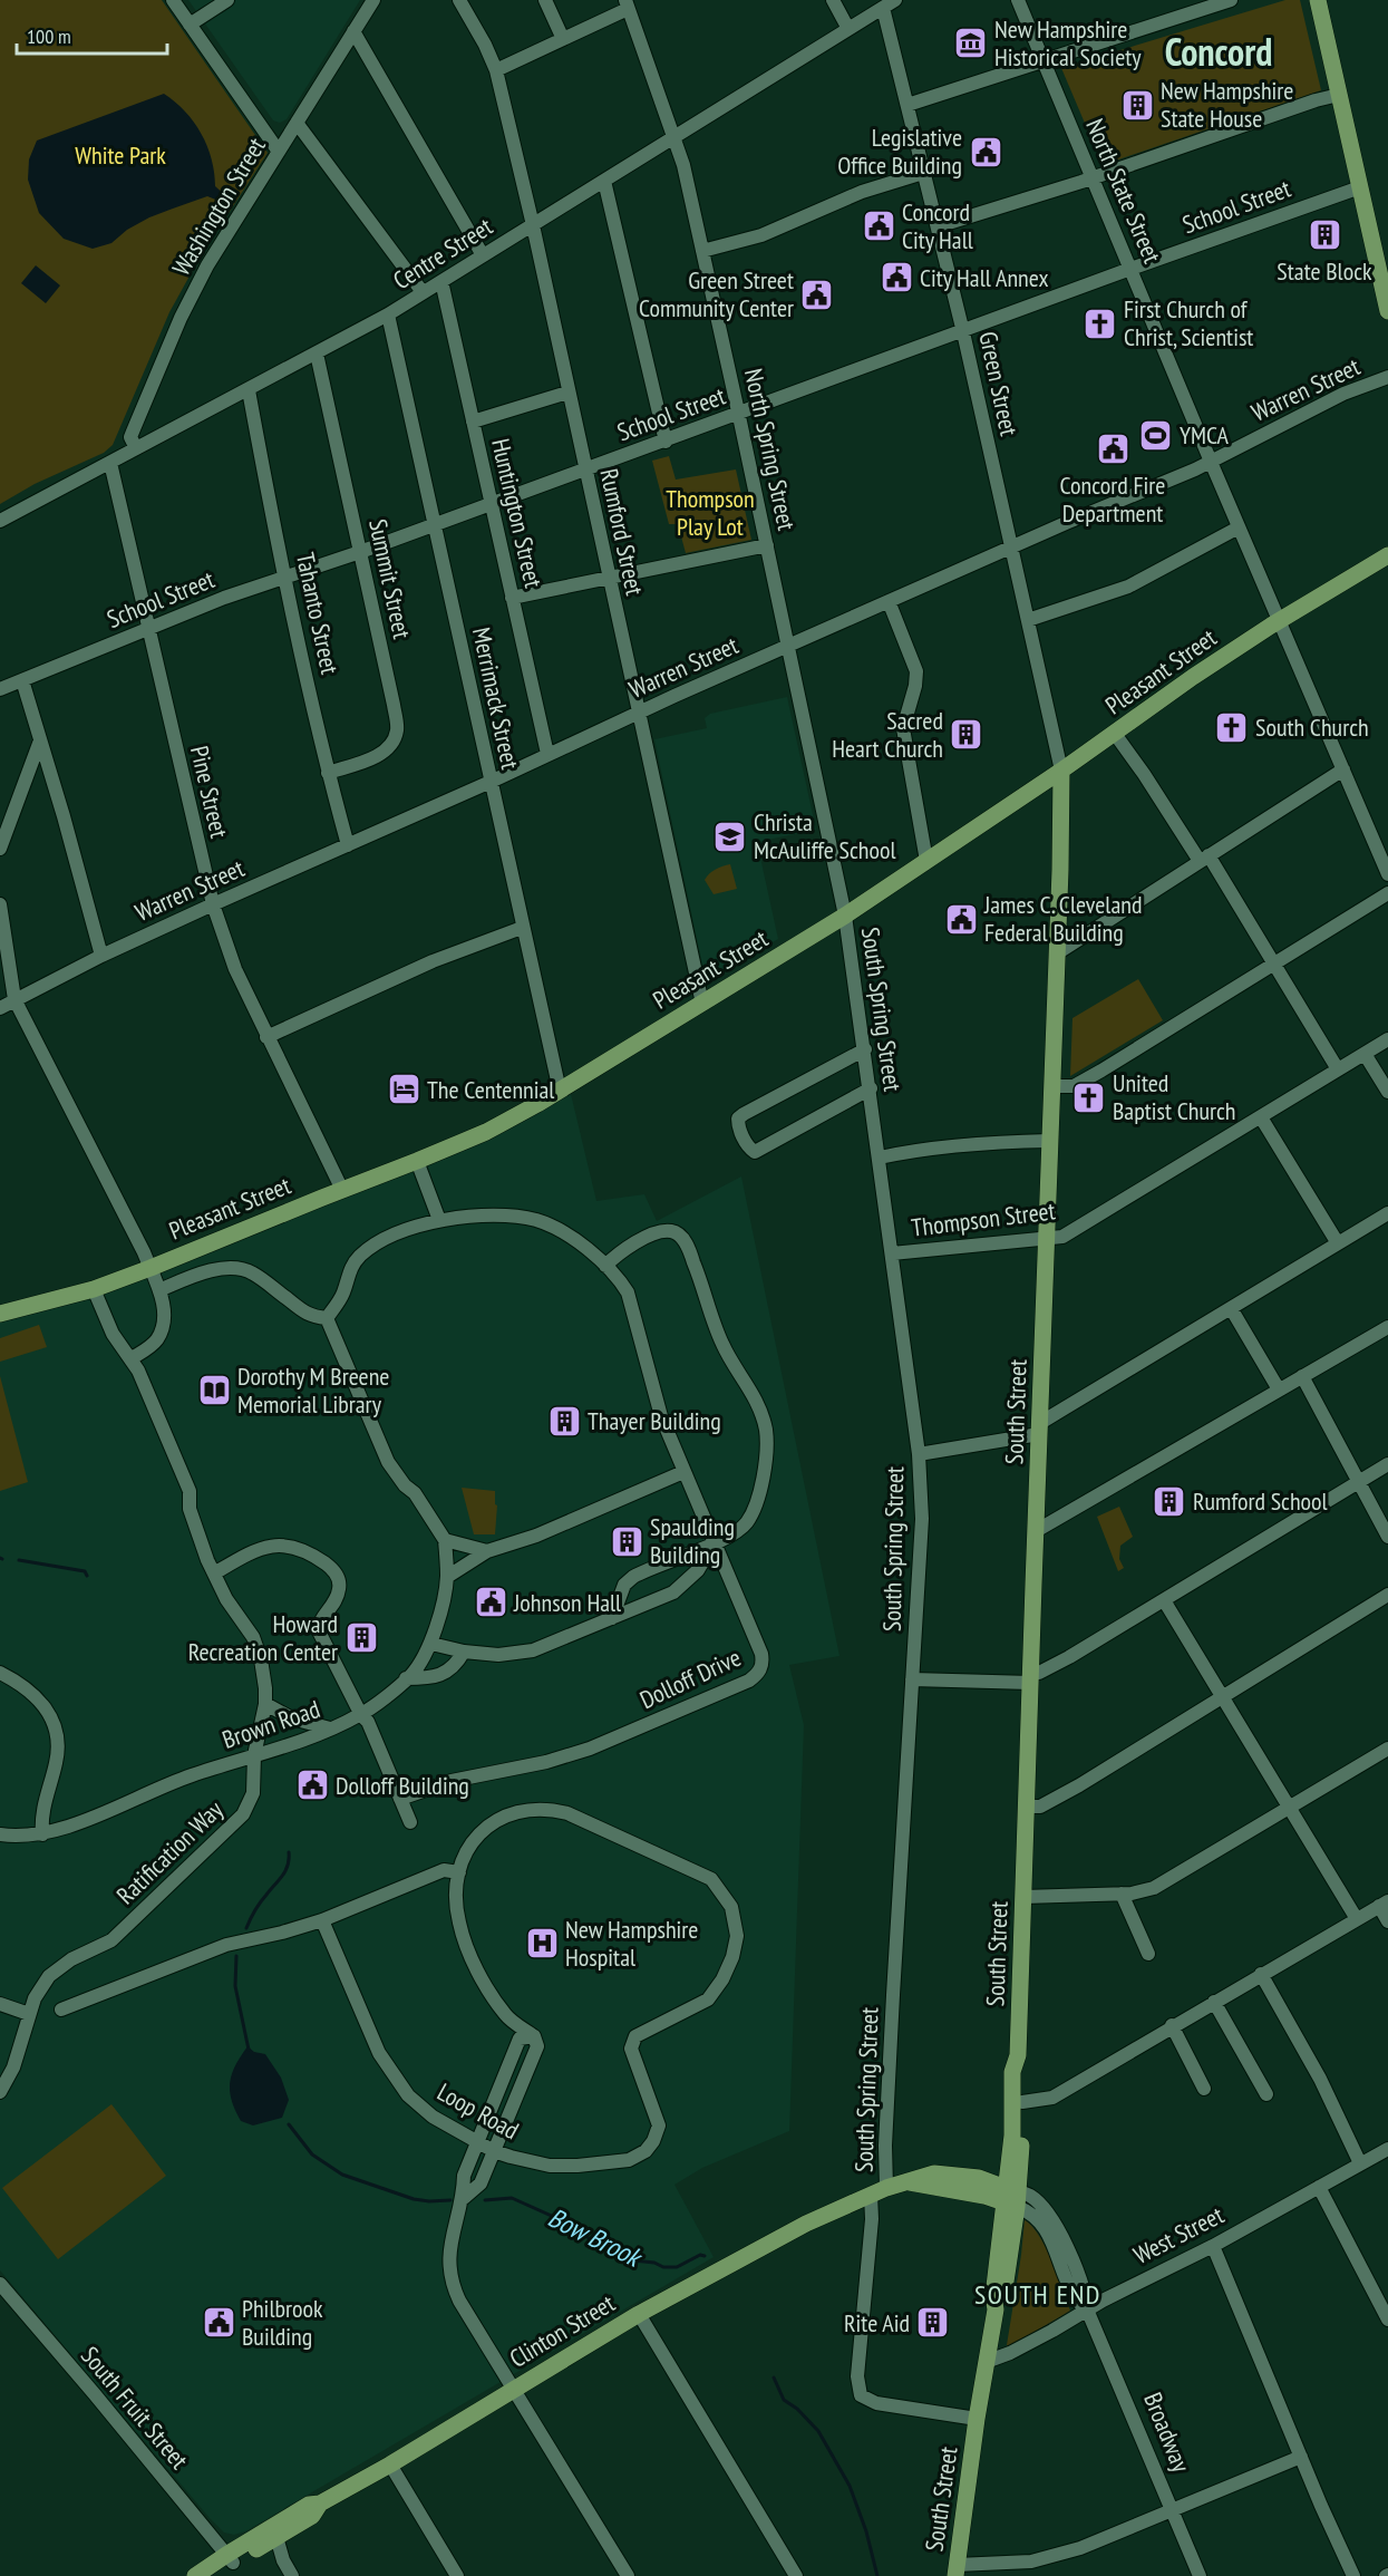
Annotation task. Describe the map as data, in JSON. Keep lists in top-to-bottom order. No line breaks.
{"streets":{"main road":["Pleasant Street","South Street","Clinton Street"],"street":["North State Street","Washington Street","School Street","Centre Street","Green Street","Warren Street","North Spring Street","Huntington Street","Rumford Street","Summit Street","Tahanto Street","Merrimack Street","Pine Street","South Spring Street","Thompson Street","Dolloff Drive","Brown Road","Ratification Way","Loop Road","West Street","South Fruit Street","Broadway"]},"crossings":[["North State Street","School Street"],["North State Street","Warren Street"],["North State Street","Pleasant Street"],["Washington Street","Centre Street"],["School Street","Green Street"],["School Street","North Spring Street"],["School Street","Huntington Street"],["School Street","Rumford Street"],["School Street","Summit Street"],["School Street","Tahanto Street"],["School Street","Merrimack Street"],["School Street","Pine Street"],["Centre Street","Green Street"],["Centre Street","North Spring Street"],["Centre Street","Huntington Street"],["Centre Street","Rumford Street"],["Centre Street","Summit Street"],["Centre Street","Tahanto Street"],["Centre Street","Merrimack Street"],["Centre Street","Pine Street"],["Green Street","Warren Street"],["Green Street","Pleasant Street"],["Green Street","South Street"],["Warren Street","North Spring Street"],["Warren Street","Huntington Street"],["Warren Street","Rumford Street"],["Warren Street","Tahanto Street"],["Warren Street","Merrimack Street"],["Warren Street","Pine Street"],["North Spring Street","Pleasant Street"],["North Spring Street","South Spring Street"],["Rumford Street","Pleasant Street"],["Summit Street","Tahanto Street"],["Pleasant Street","Merrimack Street"],["Pleasant Street","Pine Street"],["Pleasant Street","South Spring Street"],["Pleasant Street","South Street"],["Pleasant Street","Ratification Way"],["South Spring Street","Thompson Street"],["South Spring Street","South Street"],["South Spring Street","Clinton Street"],["Thompson Street","South Street"],["South Street","West Street"],["South Street","Clinton Street"],["South Street","Broadway"],["Brown Road","Ratification Way"],["West Street","Broadway"],["Clinton Street","South Fruit Street"],["Clinton Street","Broadway"]],"districts":["Concord","SOUTH END"],"water":["Bow Brook"],"parks":["White Park","Thompson Play Lot"],"places":{"museum":["New Hampshire Historical Society"],"building":["New Hampshire State House","State Block","Sacred Heart Church","Thayer Building","Rumford School","Spaulding Building","Howard Recreation Center","Rite Aid"],"public building":["Legislative Office Building","Concord City Hall","City Hall Annex","Green Street Community Center","Concord Fire Department","James C. Cleveland Federal Building","Johnson Hall","Dolloff Building","Philbrook Building"],"church":["First Church of Christ, Scientist","South Church","United Baptist Church"],"sports":["YMCA"],"school or university":["Christa McAuliffe School"],"hotel":["The Centennial"],"library":["Dorothy M Breene Memorial Library"],"hospital":["New Hampshire Hospital"]},"scale_bar":"100 m"}
